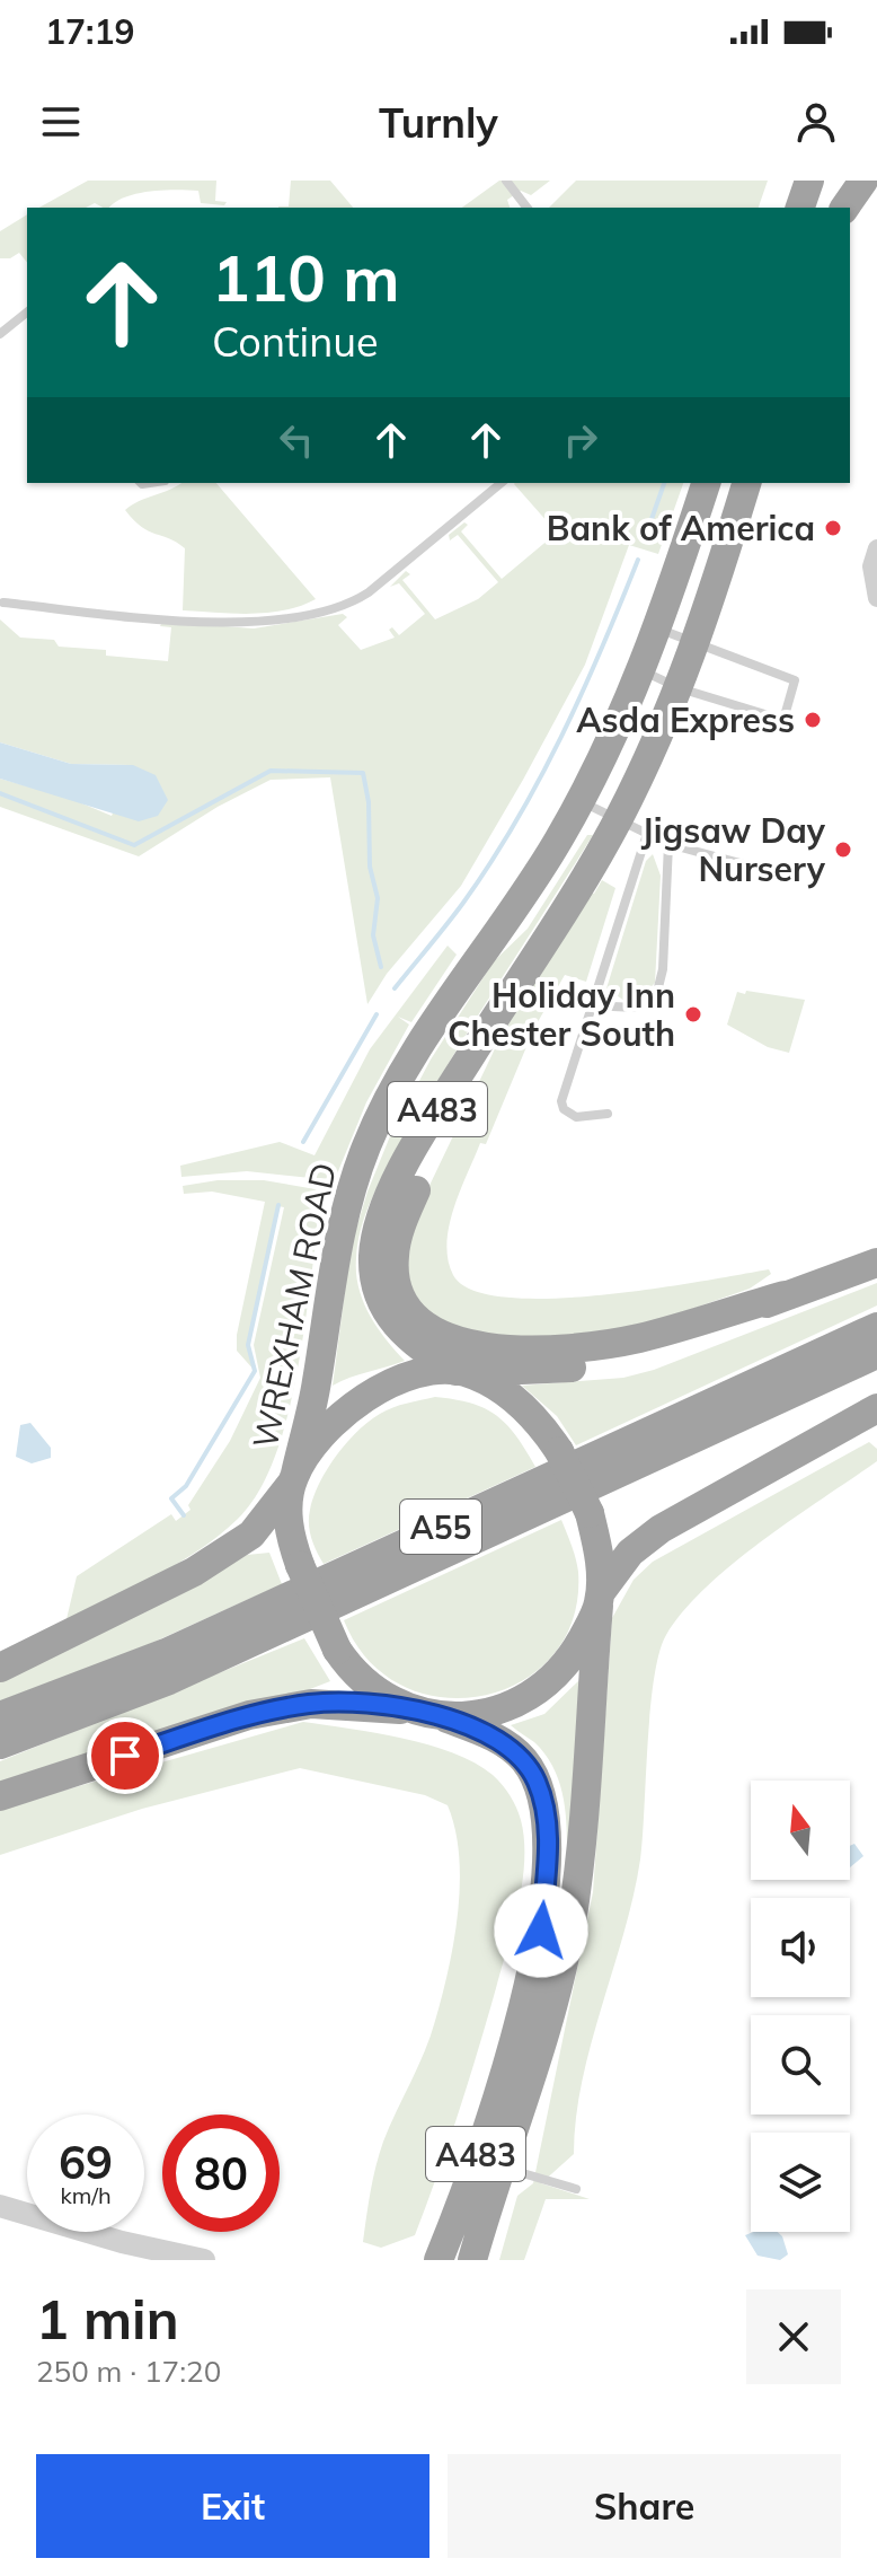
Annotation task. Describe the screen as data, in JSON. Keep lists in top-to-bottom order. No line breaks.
{"streets":{"highway":["A483","WREXHAM ROAD","A55"]},"crossings":[["A483","WREXHAM ROAD"]],"places":["Bank of America","Asda Express","Jigsaw Day Nursery","Holiday Inn Chester South"],"north":"top","page":{"status":"17:19","header":"Turnly","turn":["110 m","Continue"],"speed":"69 km/h","limit":"80","heading":["1 min","250 m · 17:20"],"buttons":["Exit","Share"]}}
